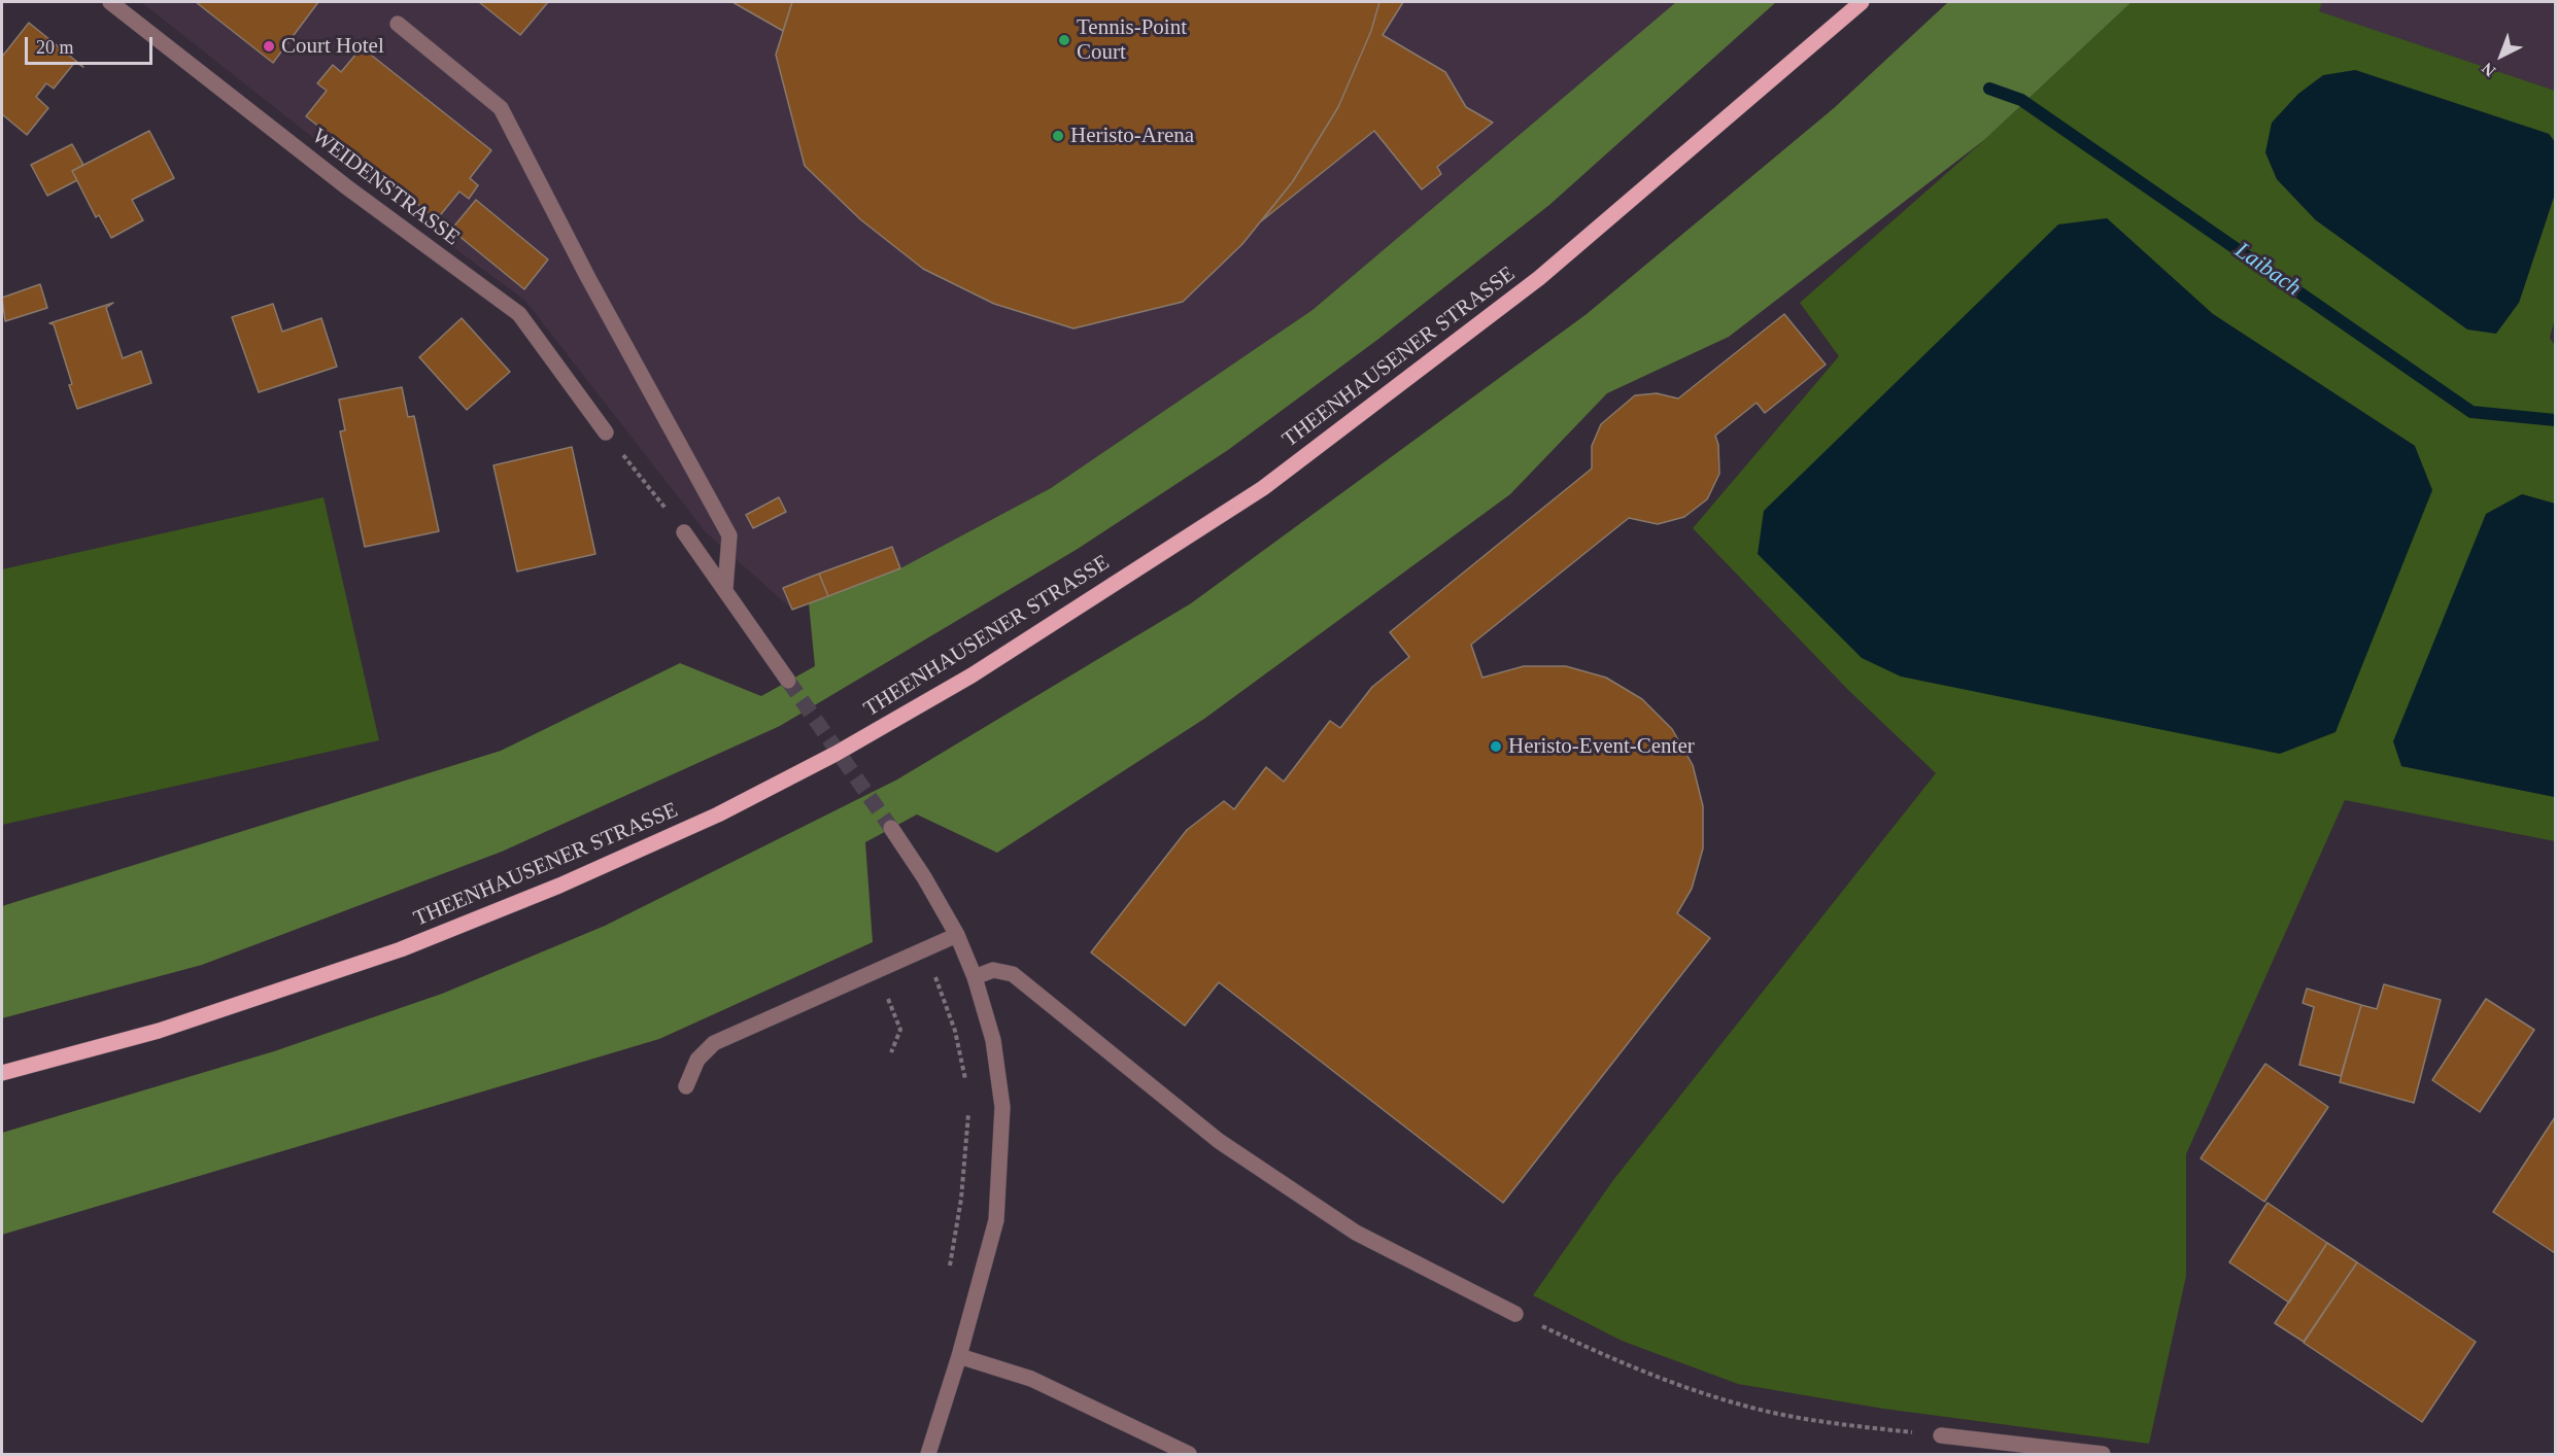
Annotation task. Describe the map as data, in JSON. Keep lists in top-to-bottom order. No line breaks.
{"streets":{"main road":["THEENHAUSENER STRASSE"],"street":["WEIDENSTRASSE"]},"water":["Laibach"],"places":["Tennis-Point Court","Court Hotel","Heristo-Arena","Heristo-Event-Center"],"scale_bar":"20 m","north":"bottom left"}
